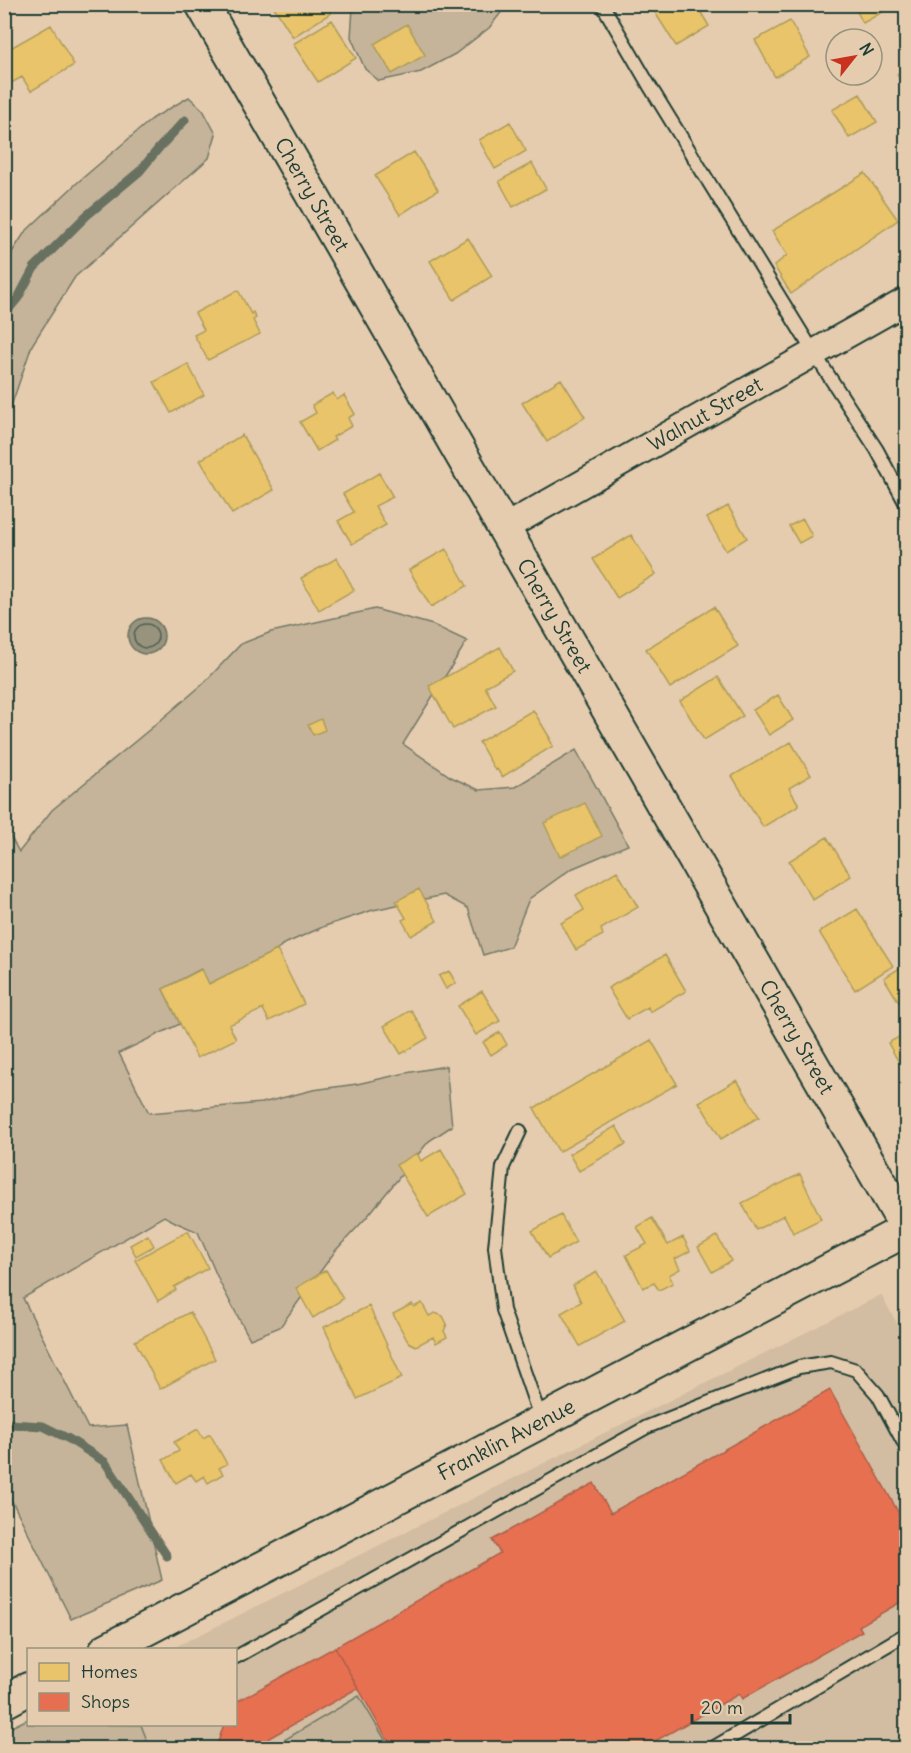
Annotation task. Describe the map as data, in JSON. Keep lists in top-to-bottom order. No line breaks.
{"streets":{"street":["Cherry Street","Walnut Street","Franklin Avenue"]},"crossings":[["Cherry Street","Walnut Street"],["Cherry Street","Franklin Avenue"]],"legend":["Homes","Shops"],"scale_bar":"20 m","north":"top right"}
